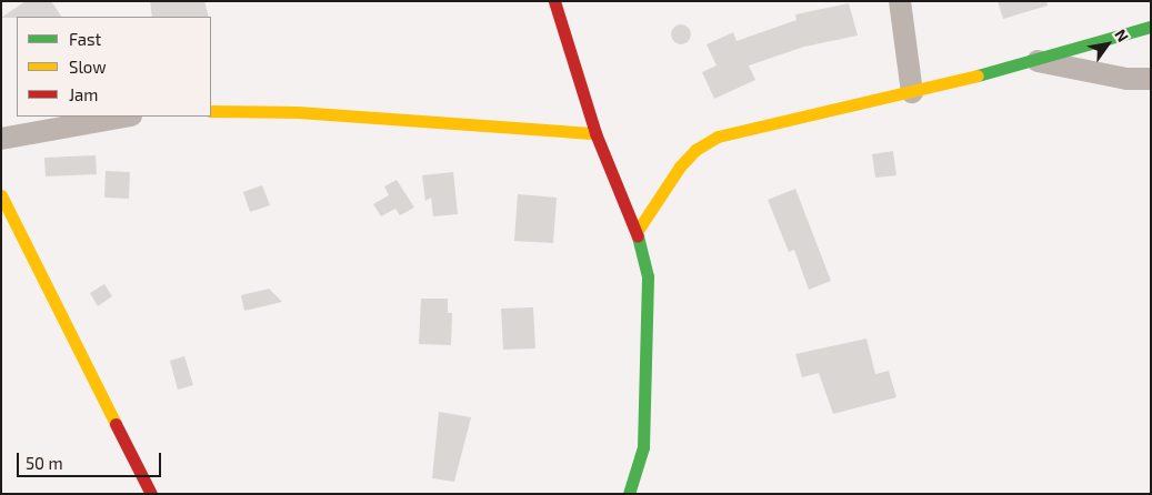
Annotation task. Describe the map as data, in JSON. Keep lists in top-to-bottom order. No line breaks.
{"legend":["Fast","Slow","Jam"],"scale_bar":"50 m","north":"top right"}
